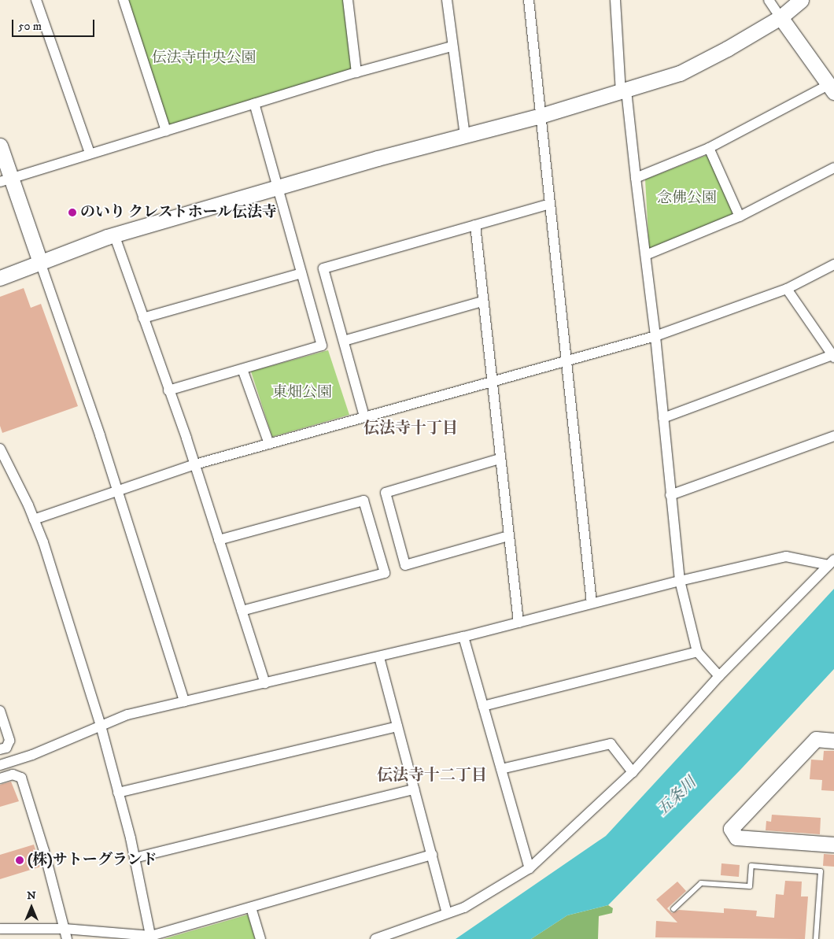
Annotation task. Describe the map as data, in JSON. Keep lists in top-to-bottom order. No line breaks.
{"districts":["伝法寺十丁目","伝法寺十二丁目"],"water":["五条川"],"parks":["伝法寺中央公園","念佛公園","東畑公園"],"places":["のいり クレストホール伝法寺","(株)サトーグランド"],"scale_bar":"50 m","north":"top"}
